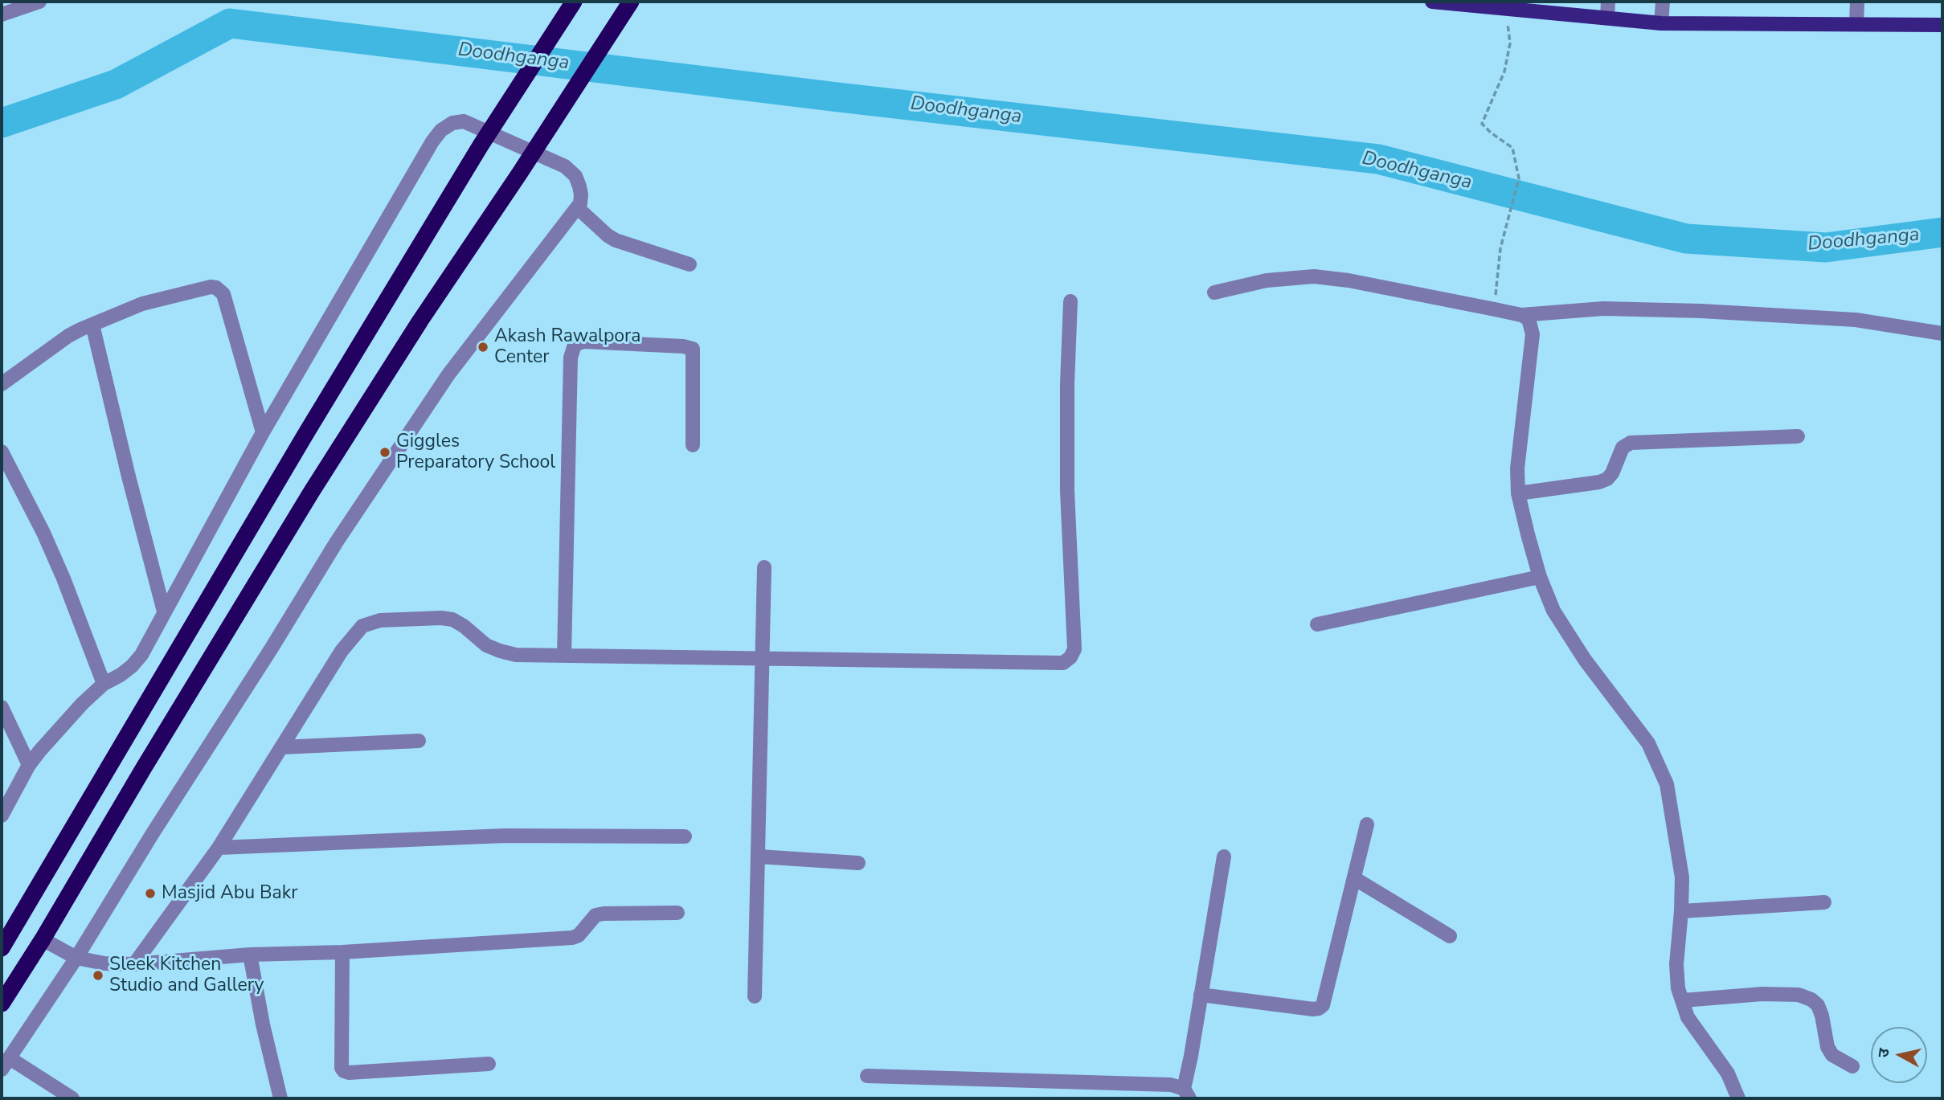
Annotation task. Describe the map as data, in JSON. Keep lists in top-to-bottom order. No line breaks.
{"water":["Doodhganga"],"places":["Akash Rawalpora Center","Giggles Preparatory School","Masjid Abu Bakr","Sleek Kitchen Studio and Gallery"],"north":"left"}
